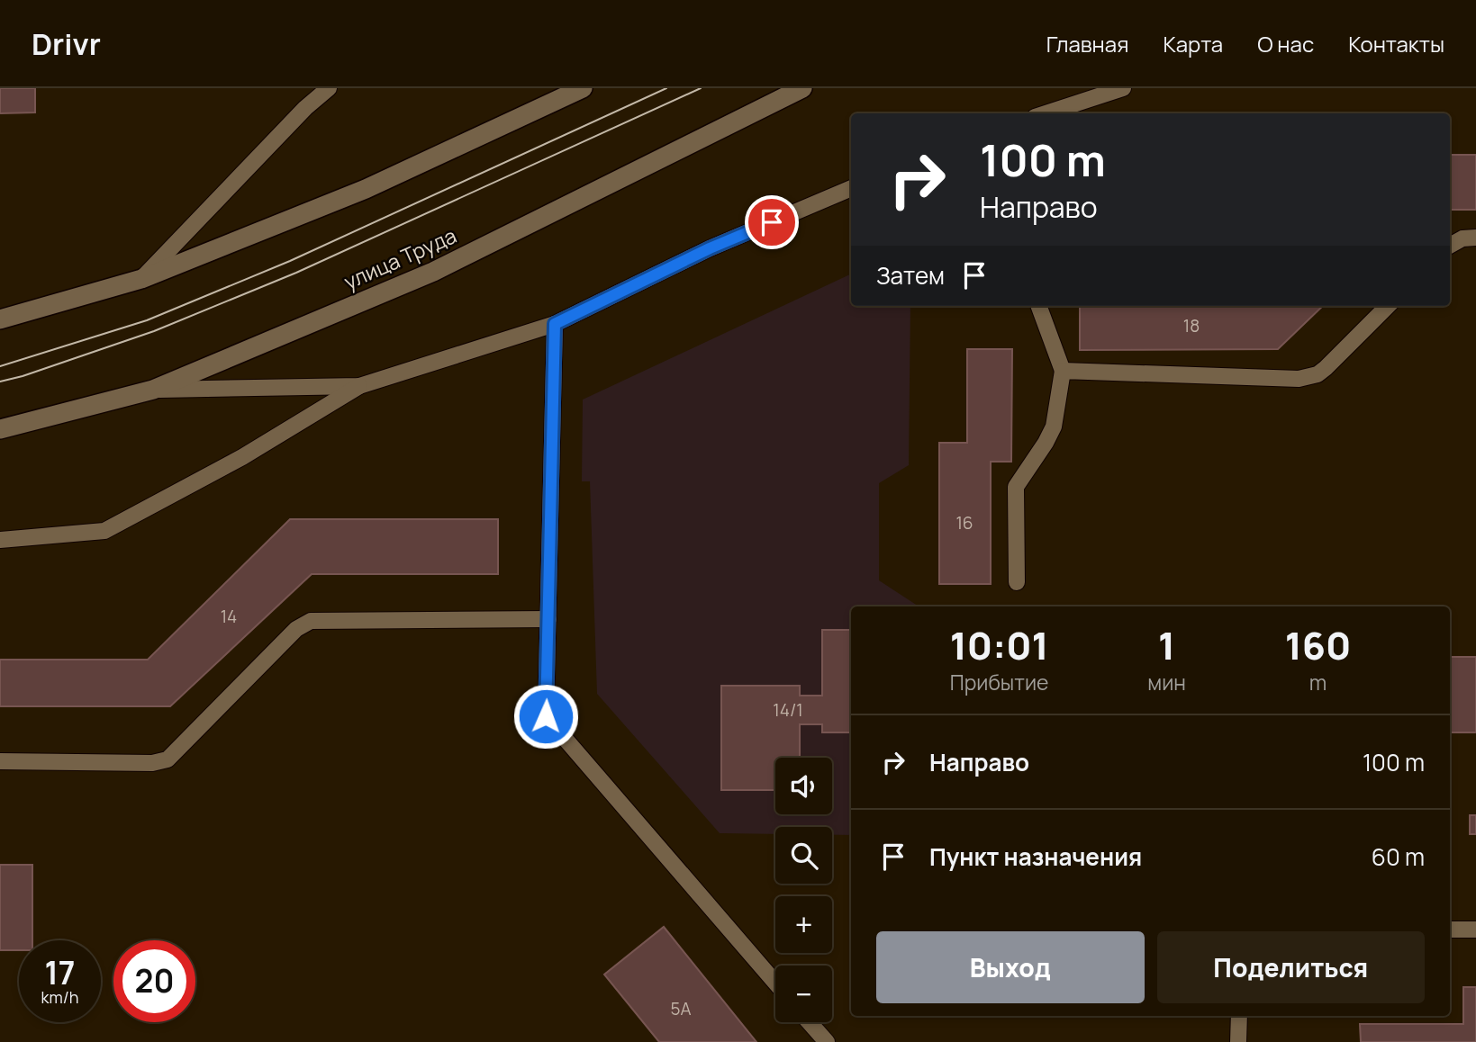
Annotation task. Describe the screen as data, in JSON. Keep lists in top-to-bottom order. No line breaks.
{"streets":{"main road":["улица Труда"]},"house_numbers":["18","16","14","14/1","5А"],"page":{"header":"Drivr","nav":["Главная","Карта","О нас","Контакты"],"turn":["100 m","Направо"],"then":"Затем","eta":["10:01","Прибытие","1","мин","160","m"],"list":[{"name":"Направо","value":"100 m"},{"name":"Пункт назначения","value":"60 m"}],"map_buttons":["+","−"],"buttons":["Выход","Поделиться"],"speed":"17 km/h","limit":"20"}}
